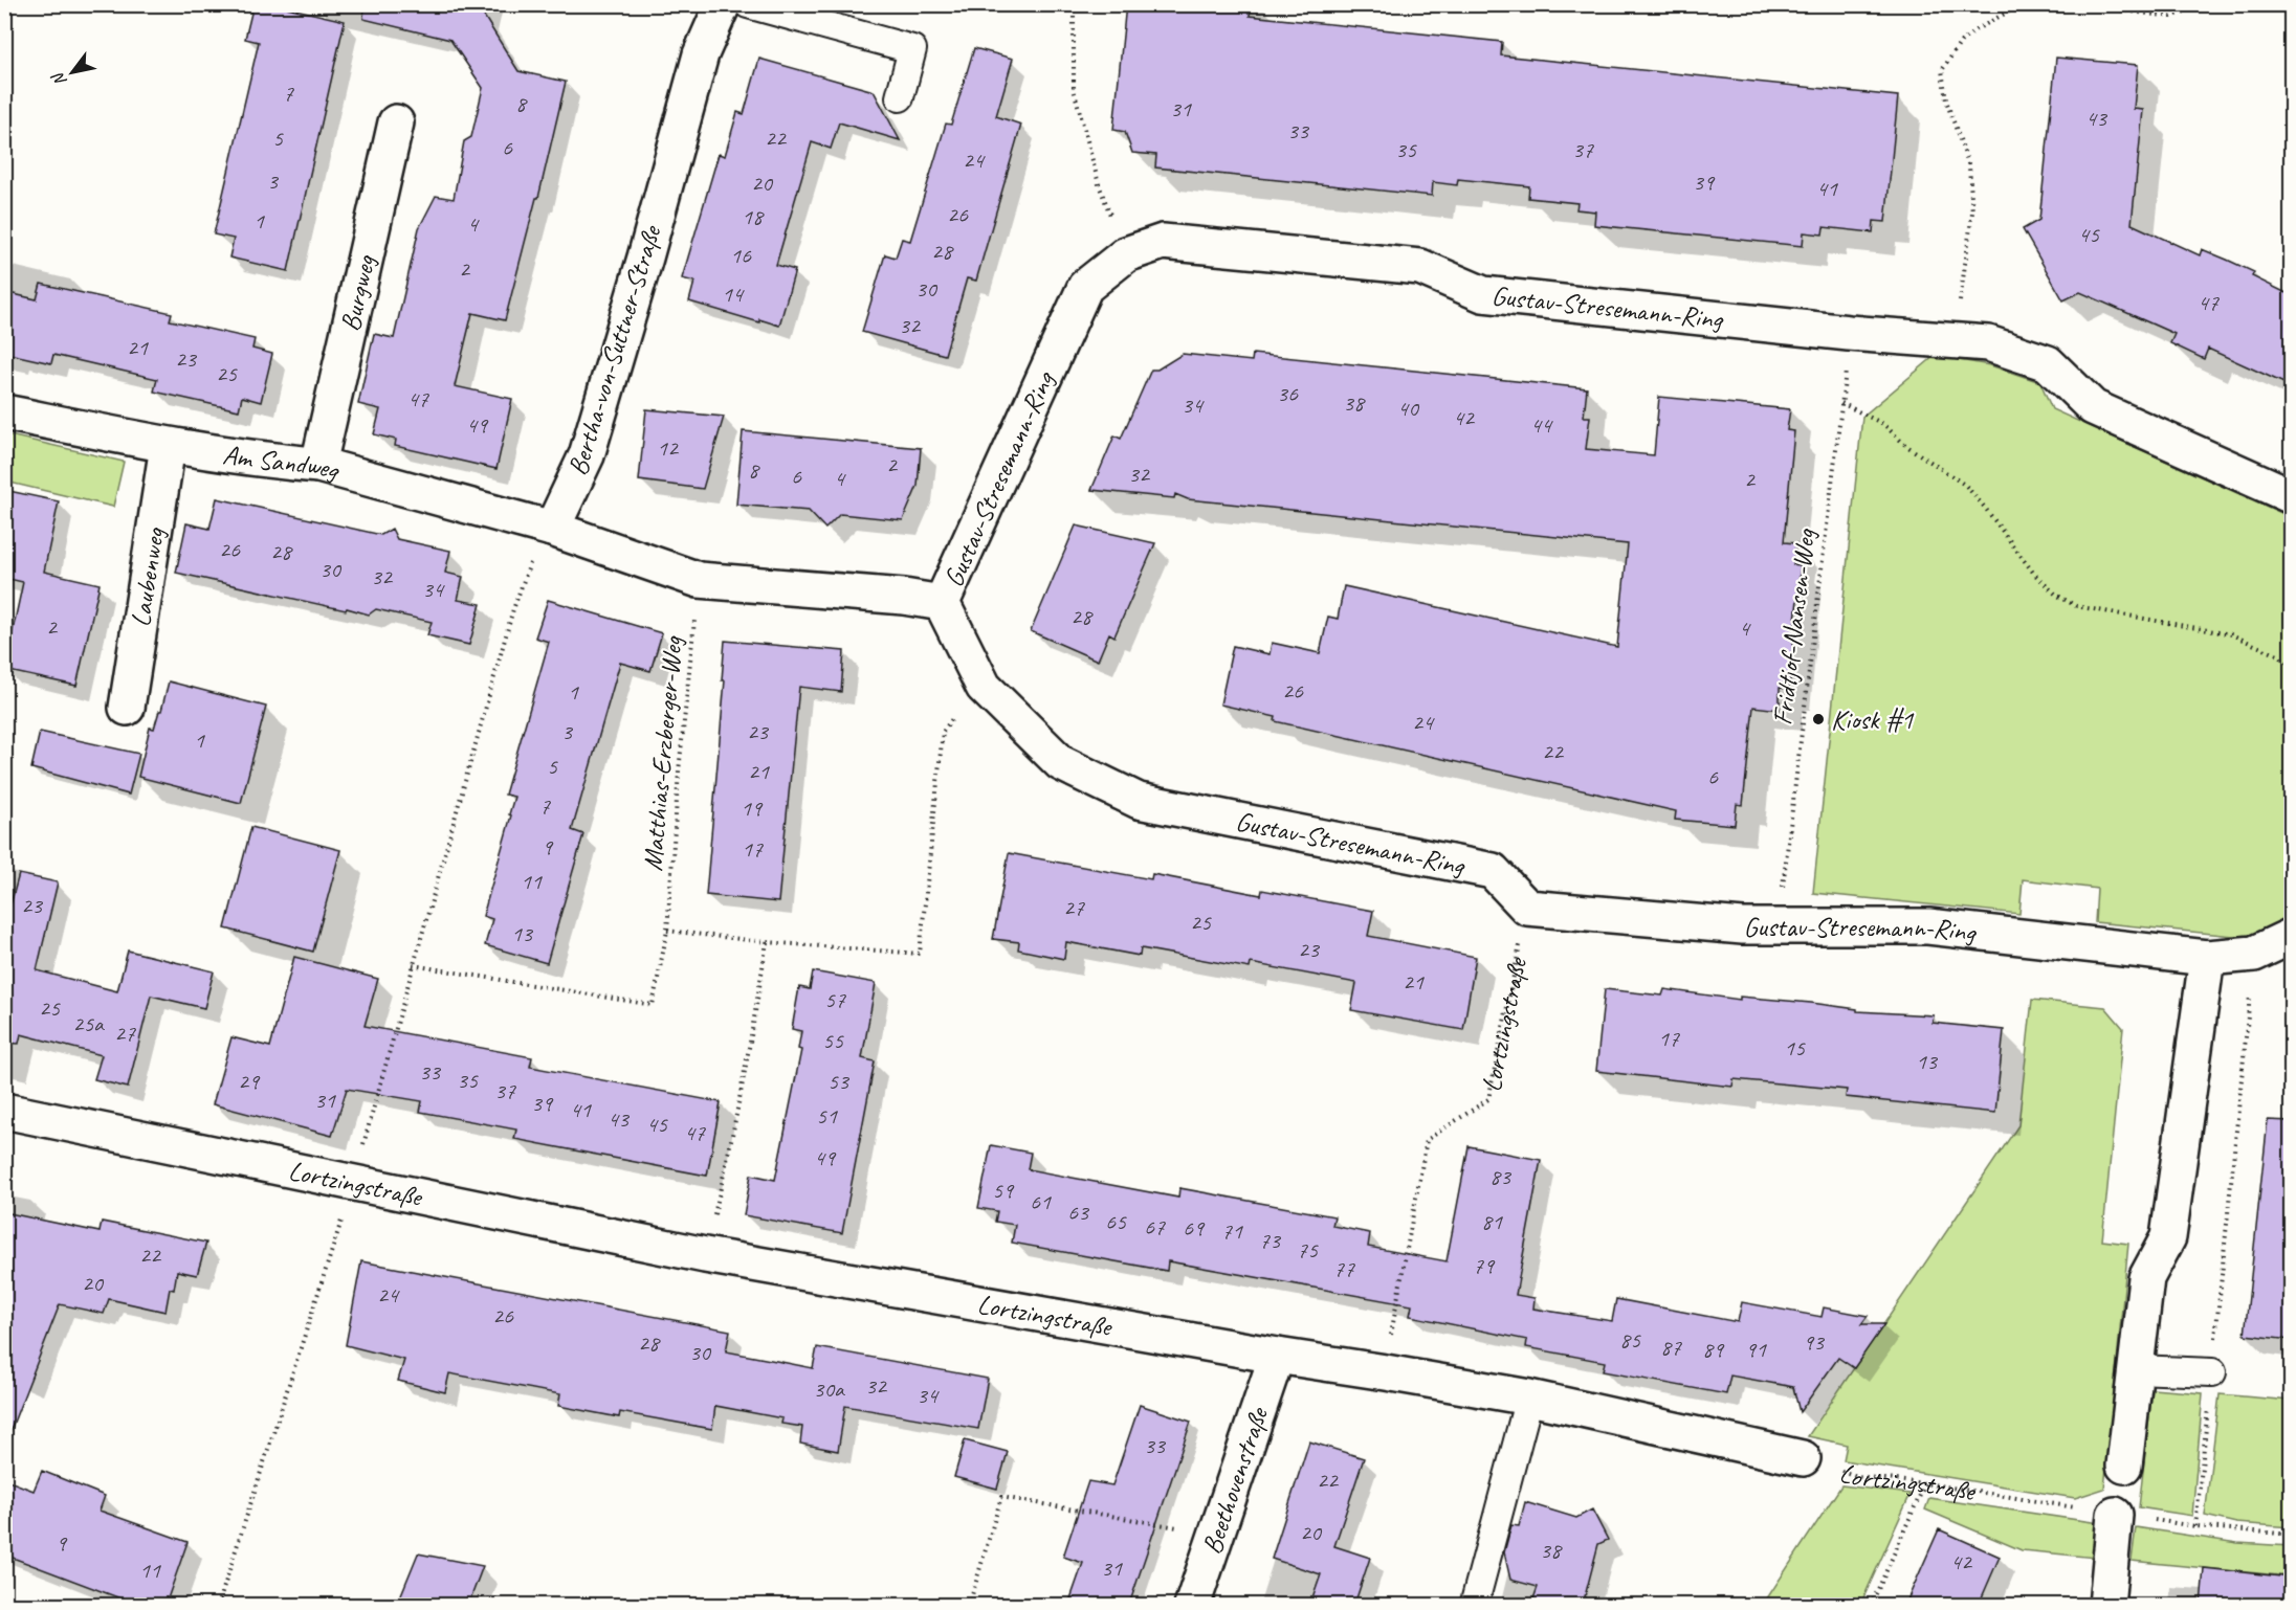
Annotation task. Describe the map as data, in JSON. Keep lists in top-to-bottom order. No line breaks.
{"streets":{"street":["Burgweg","Gustav-Stresemann-Ring","Bertha-von-Suttner-Straße","Am Sandweg","Laubenweg","Lortzingstraße","Beethovenstraße"],"path":["Fridtjof-Nansen-Weg","Matthias-Erzberger-Weg"]},"crossings":[["Burgweg","Am Sandweg"],["Gustav-Stresemann-Ring","Fridtjof-Nansen-Weg"],["Gustav-Stresemann-Ring","Lortzingstraße"],["Bertha-von-Suttner-Straße","Am Sandweg"],["Am Sandweg","Laubenweg"],["Lortzingstraße","Beethovenstraße"]],"places":["Kiosk #1"],"house_numbers":["7","8","31","43","33","5","22","6","35","37","24","3","39","20","41","26","18","1","4","45","28","16","2","30","14","47","32","21","23","25","36","47","38","34","40","42","49","44","12","2","8","32","6","4","2","26","28","30","32","34","28","2","4","26","1","24","3","23","1","22","5","21","6","7","19","9","17","11","23","27","25","13","23","21","57","25","25a","27","17","55","15","13","33","35","29","53","37","31","39","41","51","43","45","47","49","83","59","61","63","65","81","67","69","71","73","75","22","79","77","20","24","26","85","93","28","87","89","91","30","32","30a","34","33","22","20","9","38","42","31","11"],"north":"bottom left"}
